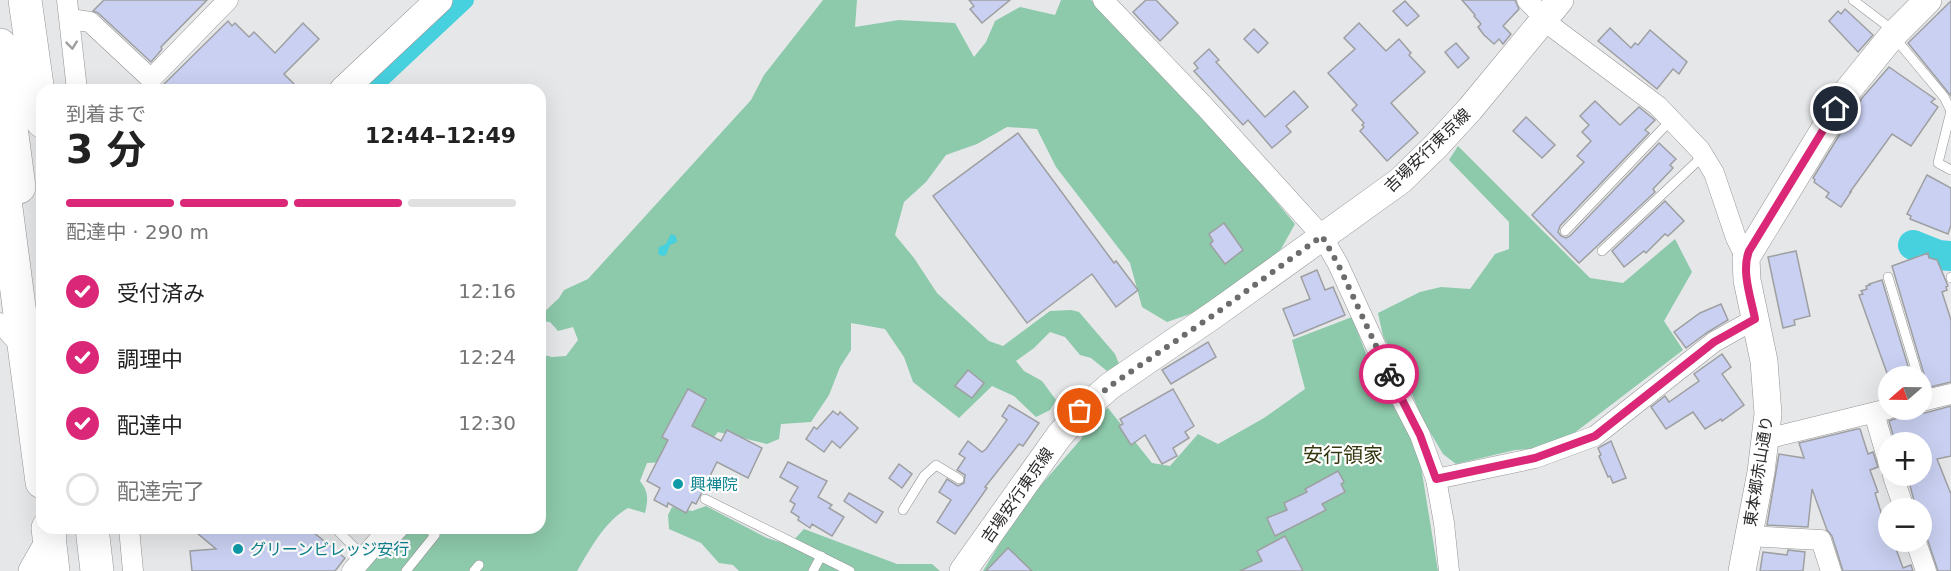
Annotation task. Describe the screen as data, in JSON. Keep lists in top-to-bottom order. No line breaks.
{"streets":{"street":["吉場安行東京線","東本郷赤山通り"]},"districts":["安行領家"],"places":["興禅院","グリーンビレッジ安行"],"north":"left","page":{"heading":["3 分","到着まで","12:44–12:49"],"bar":"配達中 · 290 m","list":[["受付済み","12:16"],["調理中","12:24"],["配達中","12:30"],"配達完了"],"map_buttons":["+","−"]}}
